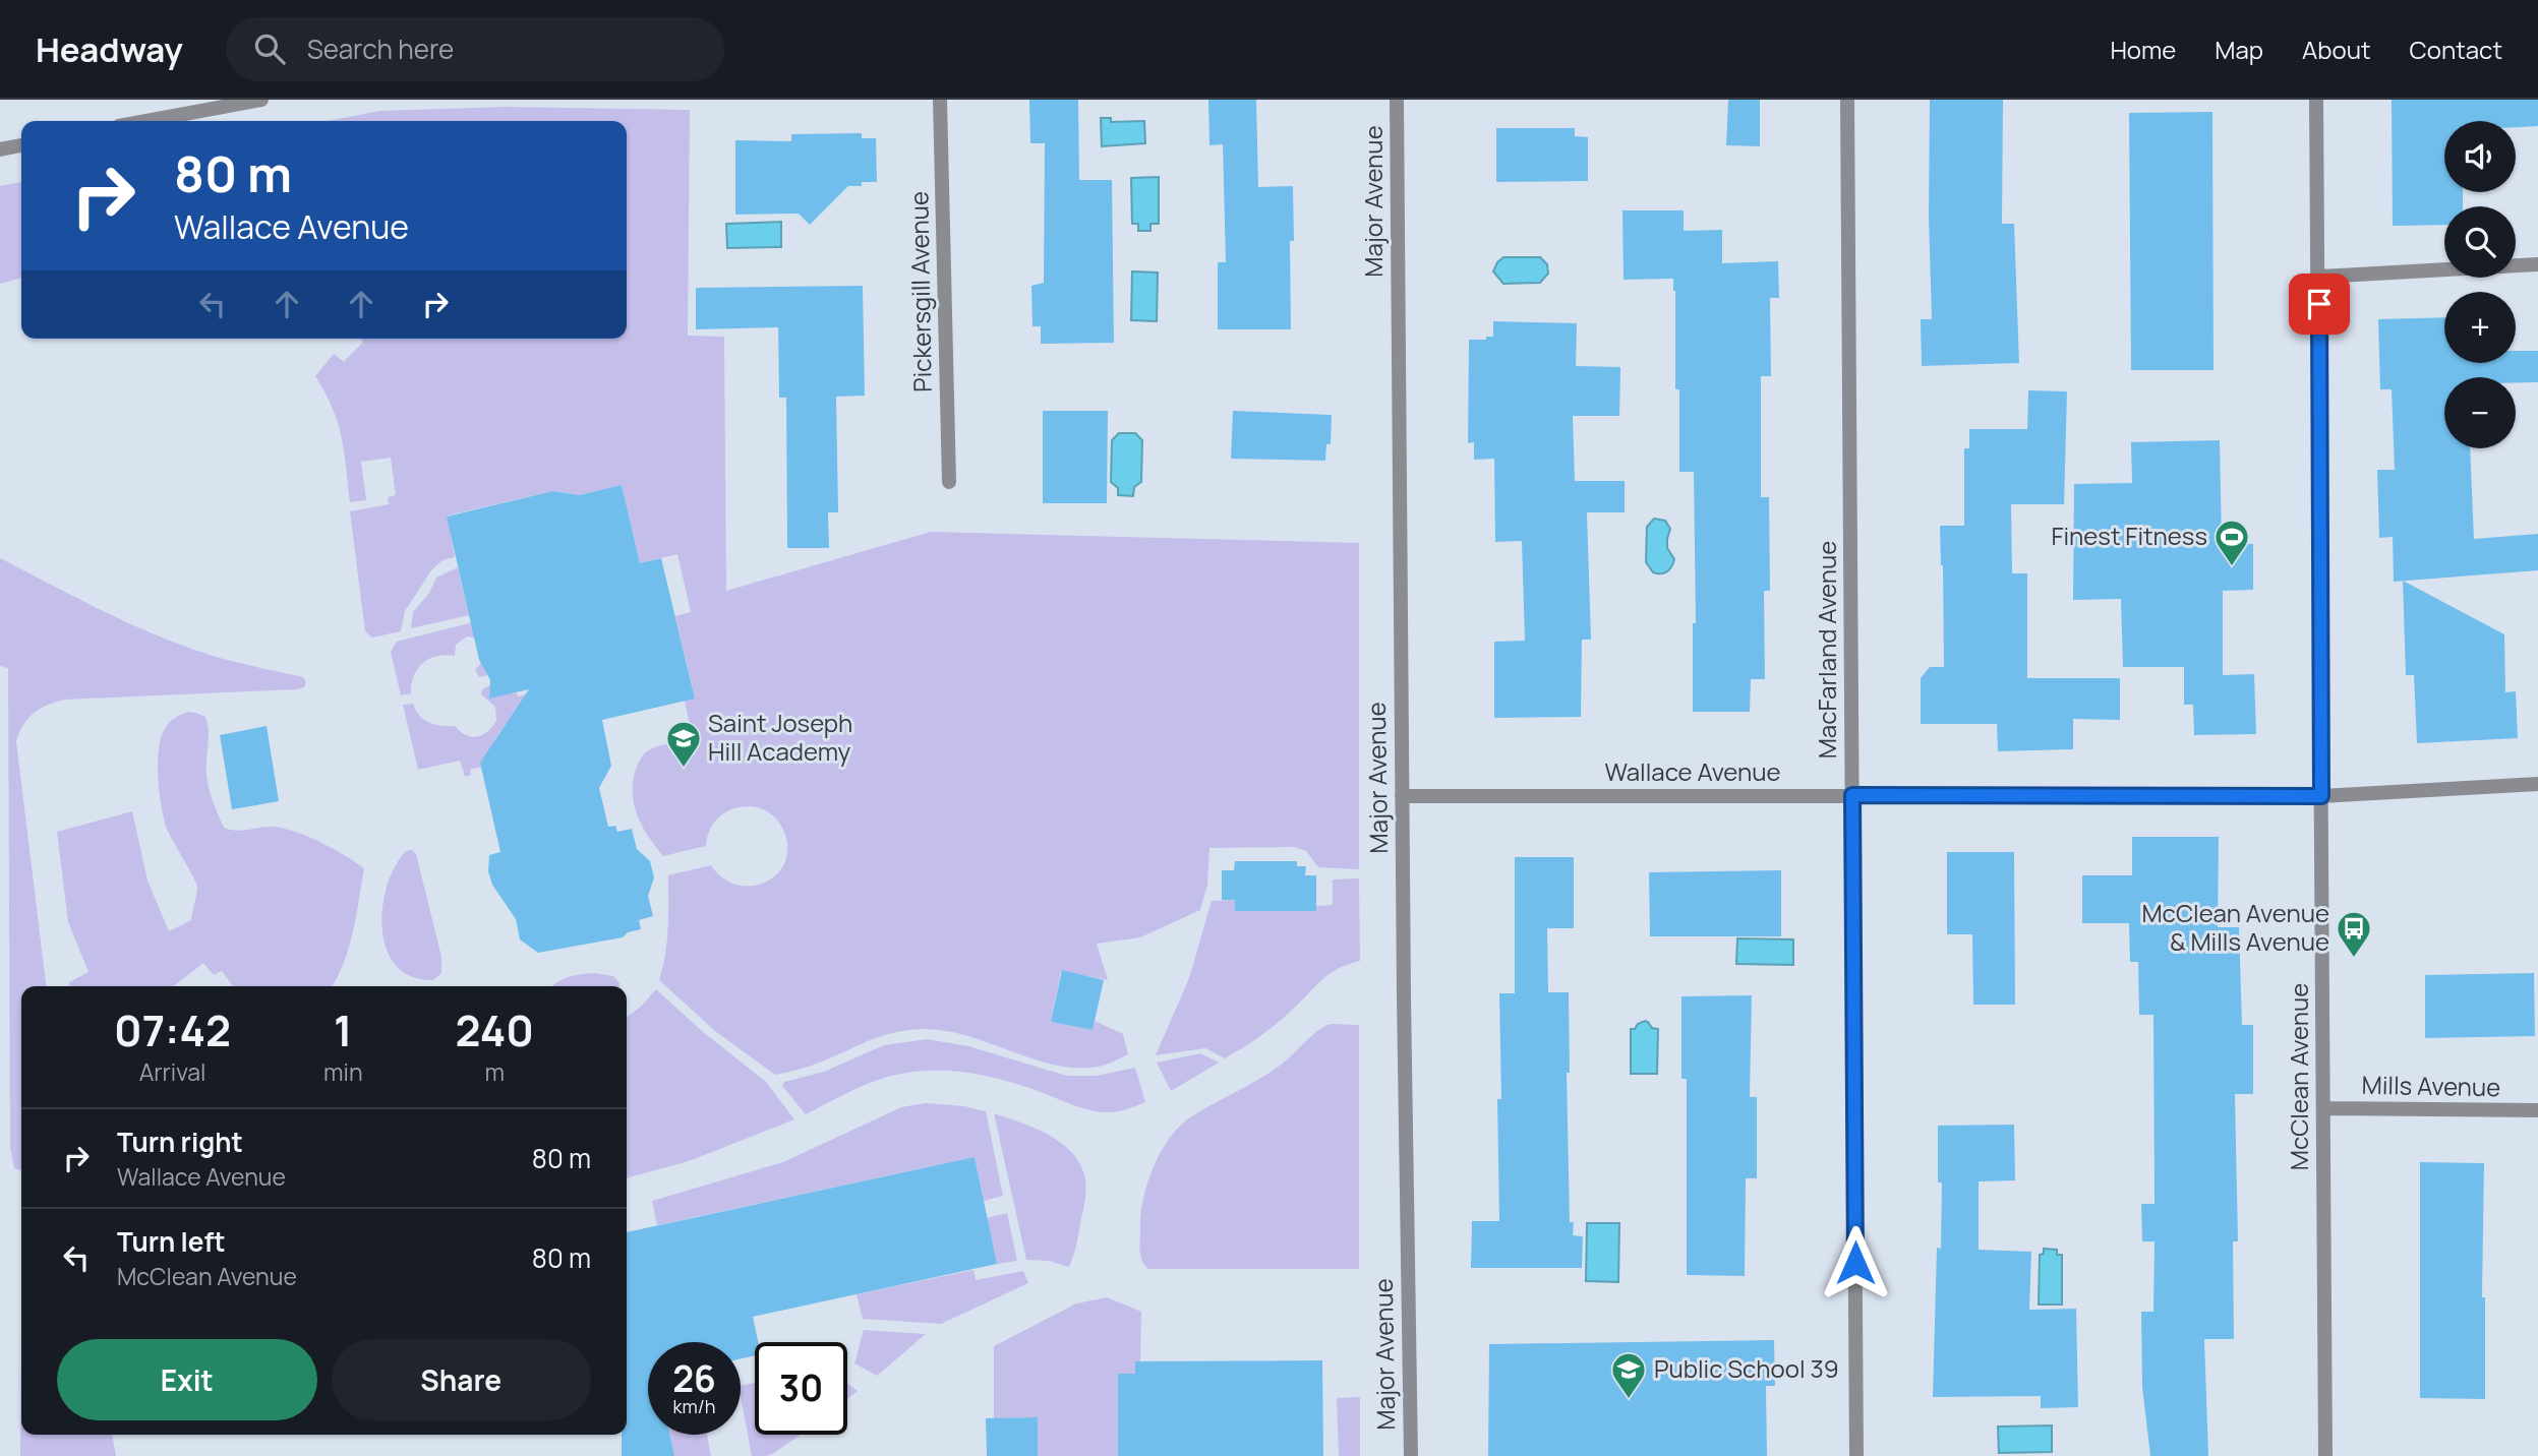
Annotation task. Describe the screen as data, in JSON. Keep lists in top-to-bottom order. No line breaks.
{"streets":{"street":["Major Avenue","Pickersgill Avenue","MacFarland Avenue","Wallace Avenue","McClean Avenue","Mills Avenue"]},"crossings":[["Major Avenue","Wallace Avenue"],["MacFarland Avenue","Wallace Avenue"],["Wallace Avenue","McClean Avenue"],["McClean Avenue","Mills Avenue"]],"places":{"sports":["Finest Fitness"],"school or university":["Saint Joseph Hill Academy","Public School 39"],"bus stop":["McClean Avenue & Mills Avenue"]},"page":{"header":"Headway","search":"Search here","nav":["Home","Map","About","Contact"],"map_buttons":["+","−"],"turn":["80 m","Wallace Avenue"],"eta":["07:42","Arrival","1","min","240","m"],"list":[{"name":"Turn right","note":"Wallace Avenue","value":"80 m"},{"name":"Turn left","note":"McClean Avenue","value":"80 m"}],"buttons":["Exit","Share"],"speed":"26 km/h","limit":"30"}}
